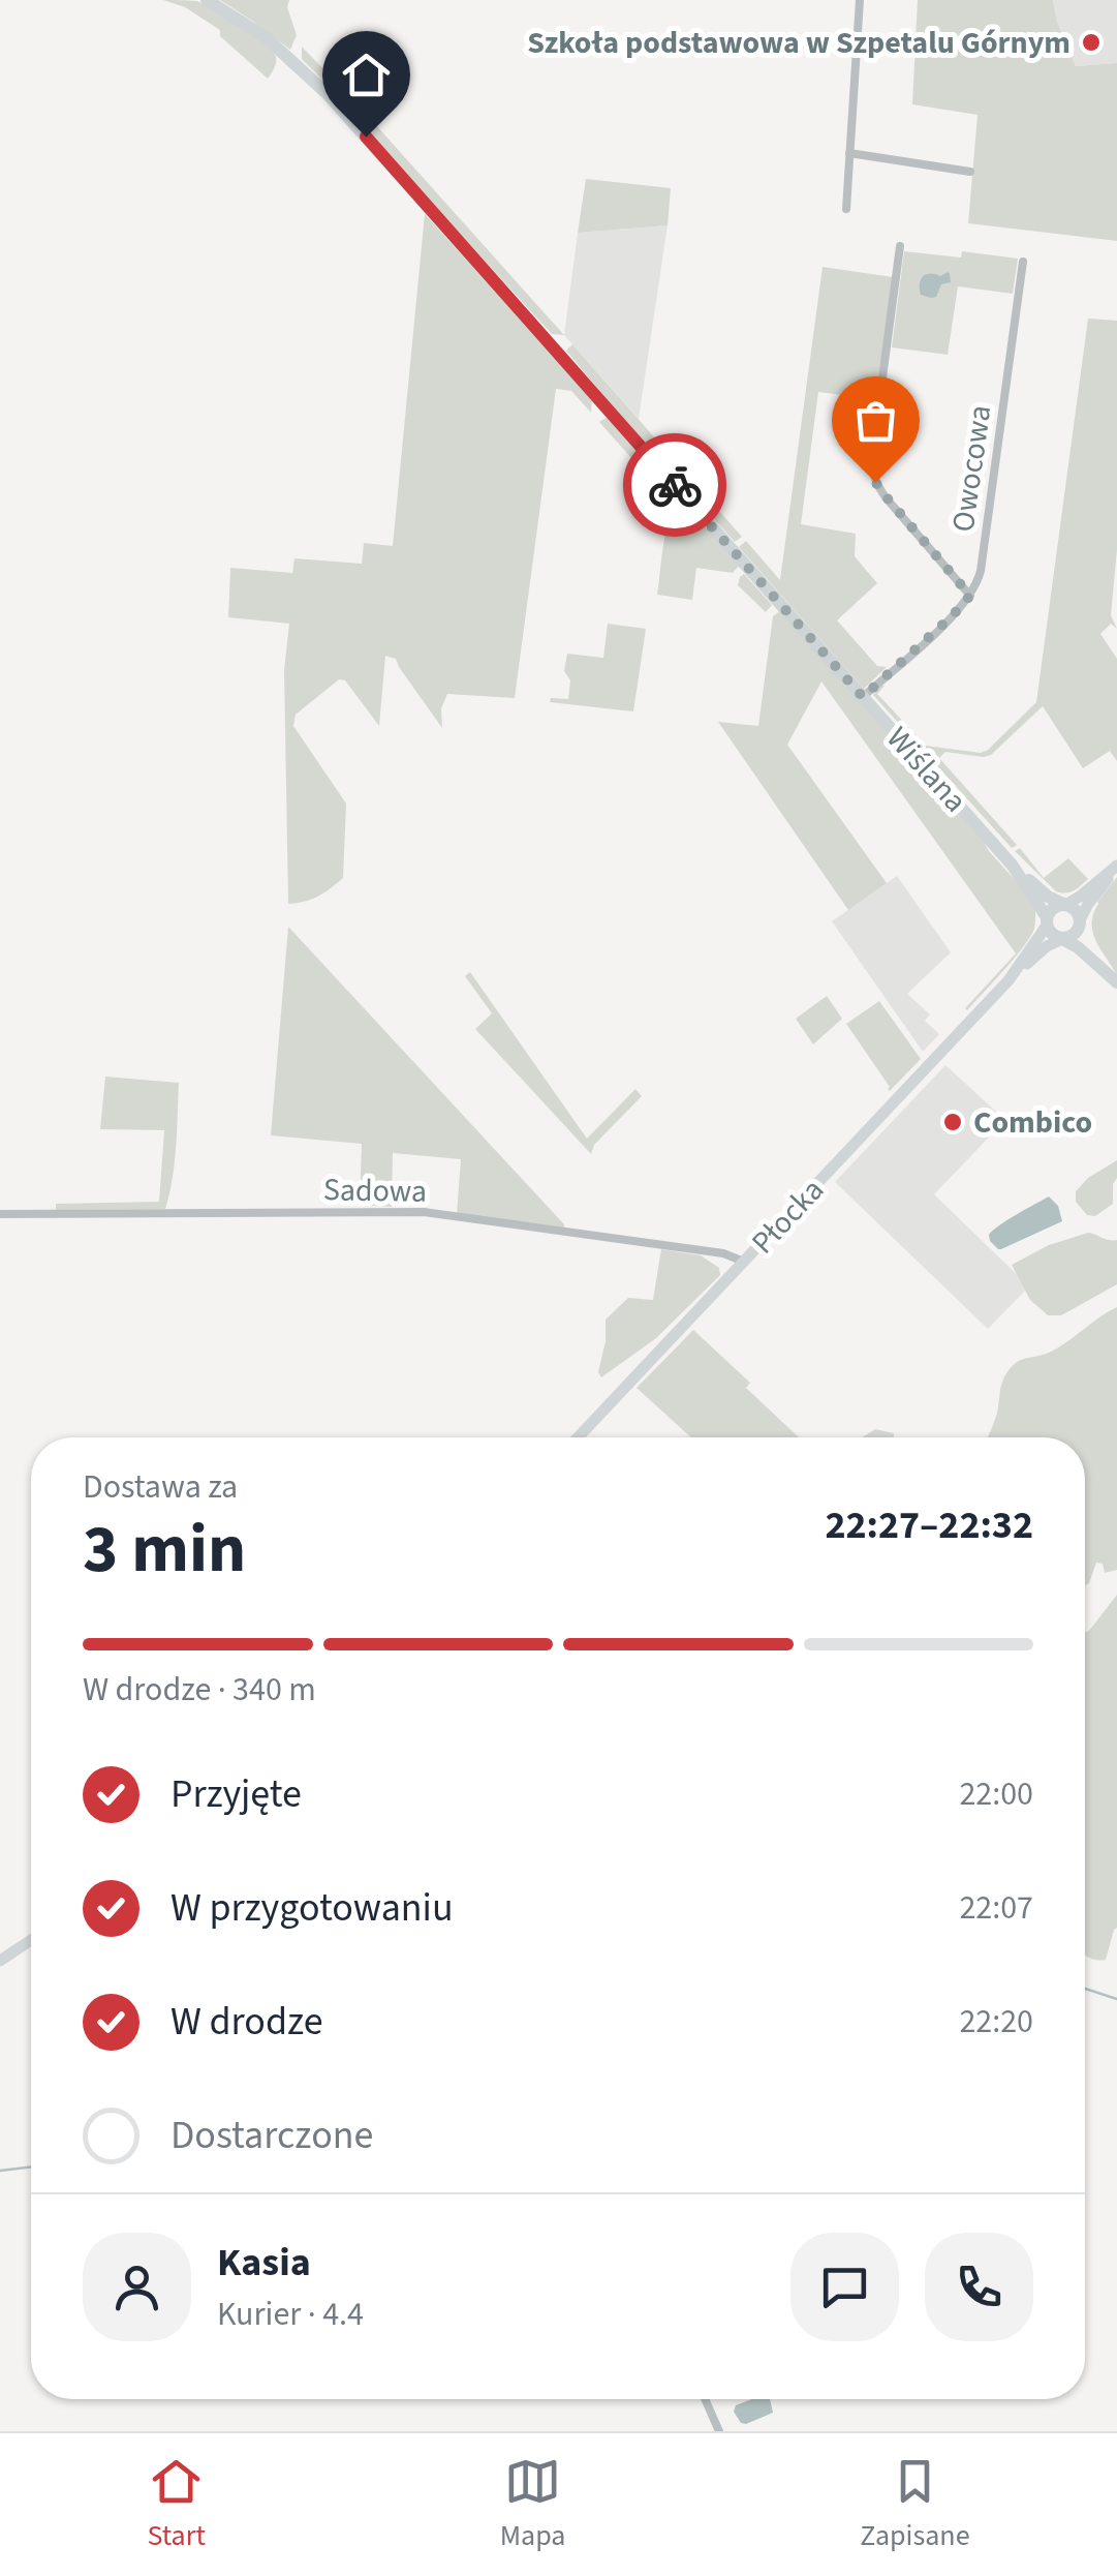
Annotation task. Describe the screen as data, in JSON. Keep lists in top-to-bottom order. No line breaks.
{"streets":{"main road":["Wiślana","Płocka"],"street":["Owocowa","Sadowa"]},"crossings":[["Wiślana","Płocka"],["Sadowa","Płocka"]],"places":["Szkoła podstawowa w Szpetalu Górnym","Combico"],"page":{"heading":["3 min","Dostawa za","22:27–22:32"],"panel":["Kasia","Kurier · 4.4"],"bar":"W drodze · 340 m","list":[["Przyjęte","22:00"],["W przygotowaniu","22:07"],["W drodze","22:20"],"Dostarczone"],"tabs":["Start","Mapa","Zapisane"]}}
